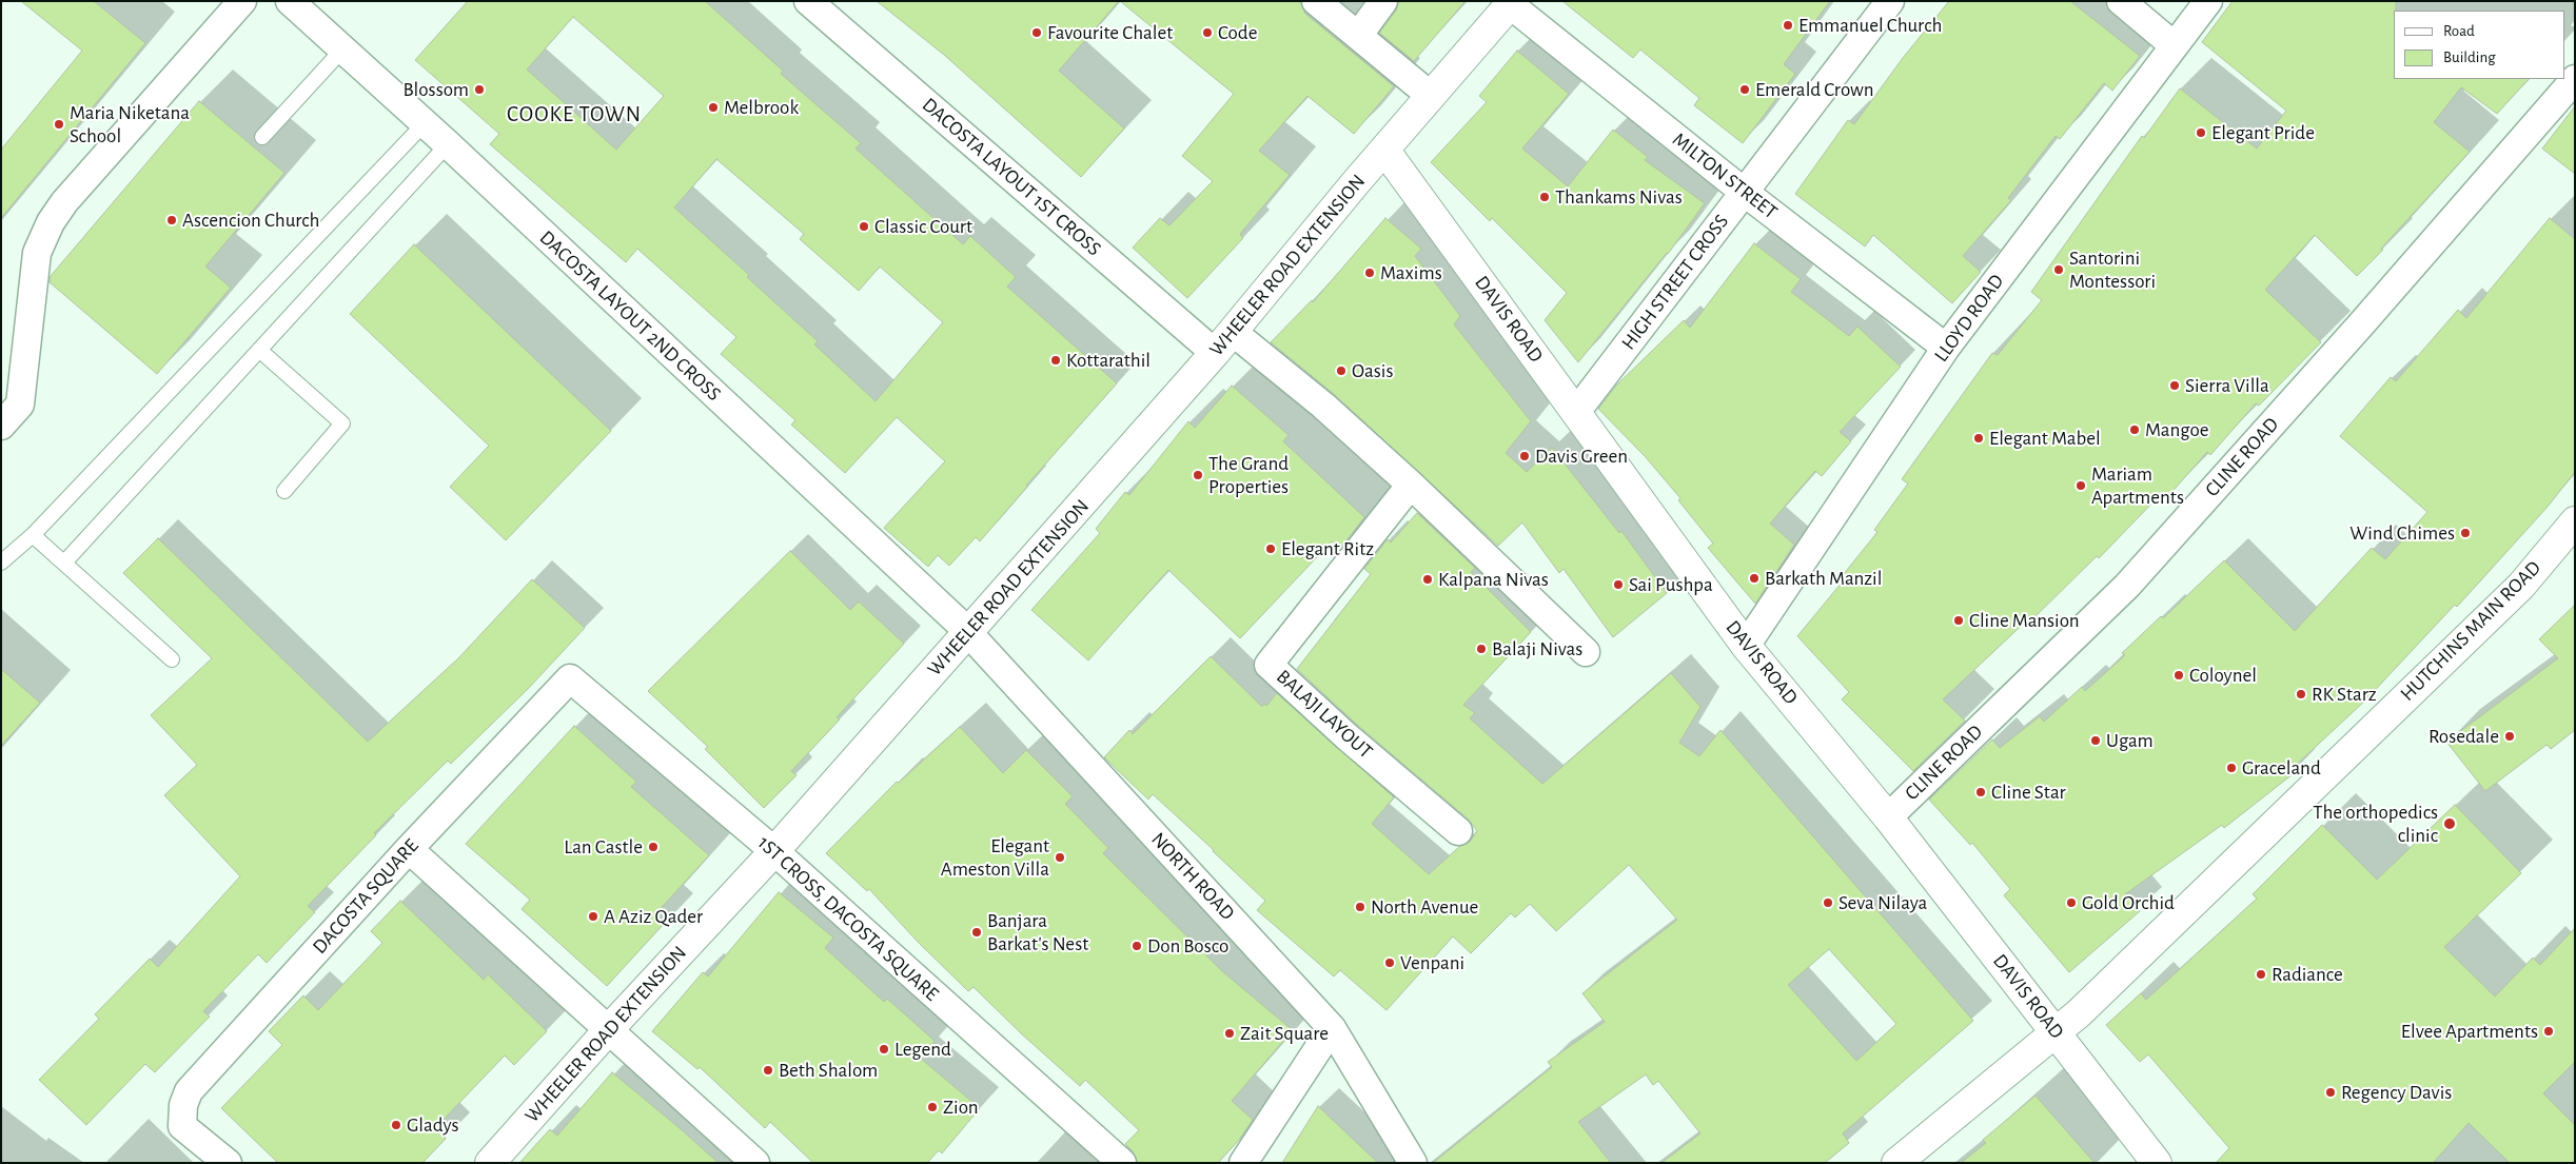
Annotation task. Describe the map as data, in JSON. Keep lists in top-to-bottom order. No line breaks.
{"streets":{"street":["MILTON STREET","DACOSTA LAYOUT 1ST CROSS","WHEELER ROAD EXTENSION","HIGH STREET CROSS","DACOSTA LAYOUT 2ND CROSS","LLOYD ROAD","DAVIS ROAD","CLINE ROAD","HUTCHINS MAIN ROAD","BALAJI LAYOUT","NORTH ROAD","DACOSTA SQUARE","1ST CROSS, DACOSTA SQUARE"]},"crossings":[["MILTON STREET","WHEELER ROAD EXTENSION"],["MILTON STREET","HIGH STREET CROSS"],["MILTON STREET","LLOYD ROAD"],["DACOSTA LAYOUT 1ST CROSS","WHEELER ROAD EXTENSION"],["WHEELER ROAD EXTENSION","DACOSTA LAYOUT 2ND CROSS"],["WHEELER ROAD EXTENSION","DAVIS ROAD"],["WHEELER ROAD EXTENSION","NORTH ROAD"],["WHEELER ROAD EXTENSION","1ST CROSS, DACOSTA SQUARE"],["HIGH STREET CROSS","DAVIS ROAD"],["DACOSTA LAYOUT 2ND CROSS","NORTH ROAD"],["LLOYD ROAD","DAVIS ROAD"],["DAVIS ROAD","CLINE ROAD"],["DAVIS ROAD","HUTCHINS MAIN ROAD"],["DACOSTA SQUARE","1ST CROSS, DACOSTA SQUARE"]],"districts":["COOKE TOWN"],"places":["Emmanuel Church","Favourite Chalet","Code","Blossom","Emerald Crown","Melbrook","Maria Niketana School","Elegant Pride","Thankams Nivas","Ascencion Church","Classic Court","Santorini Montessori","Maxims","Kottarathil","Oasis","Sierra Villa","Mangoe","Elegant Mabel","Davis Green","The Grand Properties","Mariam Apartments","Wind Chimes","Elegant Ritz","Barkath Manzil","Kalpana Nivas","Sai Pushpa","Cline Mansion","Balaji Nivas","Coloynel","RK Starz","Rosedale","Ugam","Graceland","Cline Star","The orthopedics clinic","Lan Castle","Elegant Ameston Villa","Seva Nilaya","Gold Orchid","North Avenue","A Aziz Qader","Banjara Barkat's Nest","Don Bosco","Venpani","Radiance","Elvee Apartments","Zait Square","Legend","Beth Shalom","Regency Davis","Zion","Gladys"],"legend":["Road","Building"]}
